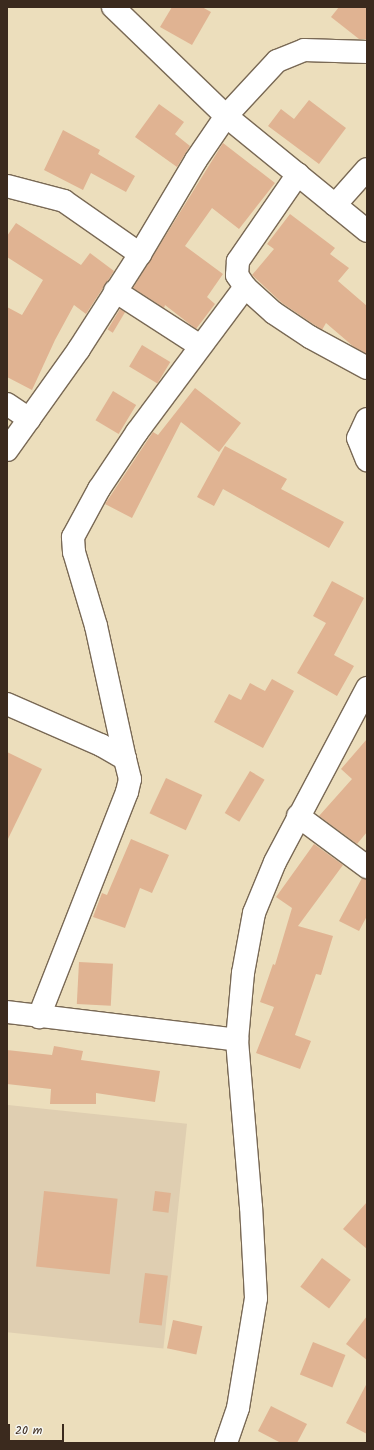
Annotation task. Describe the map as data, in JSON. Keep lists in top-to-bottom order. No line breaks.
{"scale_bar":"20 m"}
